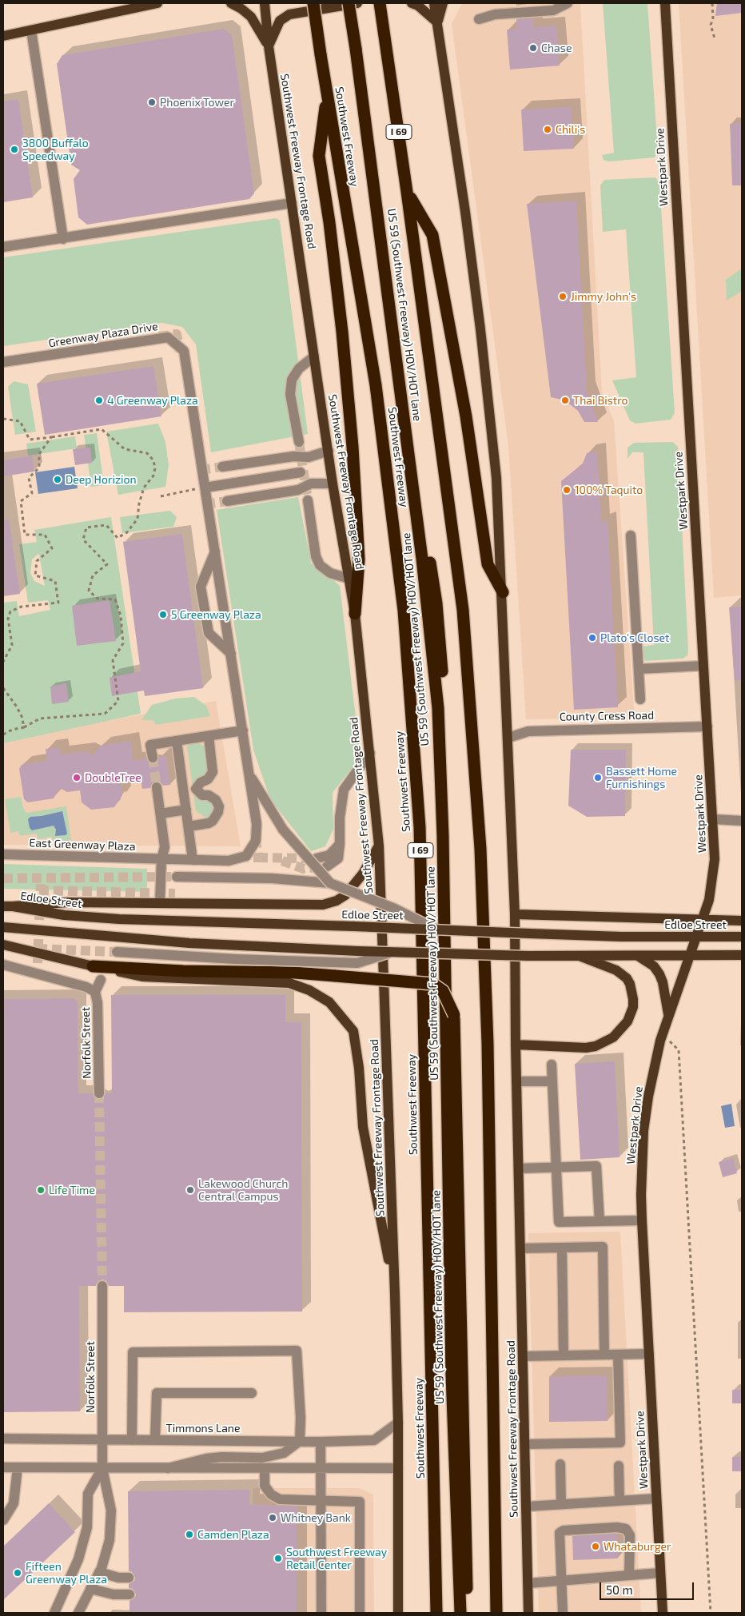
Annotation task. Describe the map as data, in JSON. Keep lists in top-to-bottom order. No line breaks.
{"streets":{"highway":["I 69","Southwest Freeway","US 59 (Southwest Freeway) HOV/HOT lane"],"main road":["Southwest Freeway Frontage Road","Westpark Drive","Edloe Street"],"street":["Greenway Plaza Drive","County Cress Road","East Greenway Plaza","Norfolk Street","Timmons Lane"]},"crossings":[["Southwest Freeway Frontage Road","County Cress Road"],["Southwest Freeway Frontage Road","Timmons Lane"],["Westpark Drive","County Cress Road"],["Westpark Drive","Edloe Street"],["Greenway Plaza Drive","East Greenway Plaza"],["Norfolk Street","Timmons Lane"]],"places":["Chase","Phoenix Tower","Chili's","3800 Buffalo Speedway","Jimmy John's","4 Greenway Plaza","Thai Bistro","Deep Horizion","100% Taquito","5 Greenway Plaza","Plato's Closet","DoubleTree","Bassett Home Furnishings","Life Time","Lakewood Church Central Campus","Whitney Bank","Camden Plaza","Whataburger","Southwest Freeway Retail Center","Fifteen Greenway Plaza"],"scale_bar":"50 m"}
